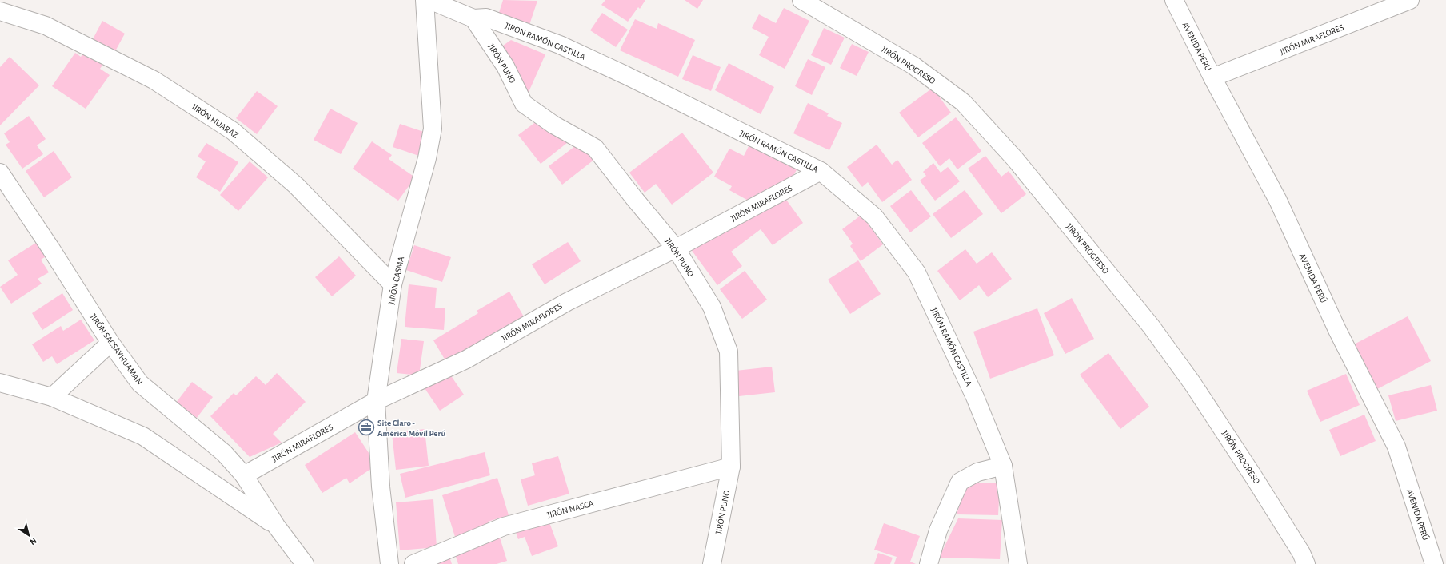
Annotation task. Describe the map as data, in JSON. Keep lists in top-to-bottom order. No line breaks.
{"streets":{"street":["JIRÓN MIRAFLORES","JIRÓN RAMÓN CASTILLA","AVENIDA PERÚ","JIRÓN PUNO","JIRÓN PROGRESO","JIRÓN HUARAZ","JIRÓN CASMA","JIRÓN SACSAYHUAMAN","JIRÓN NASCA"]},"crossings":[["JIRÓN MIRAFLORES","JIRÓN RAMÓN CASTILLA"],["JIRÓN MIRAFLORES","AVENIDA PERÚ"],["JIRÓN MIRAFLORES","JIRÓN PUNO"],["JIRÓN MIRAFLORES","JIRÓN CASMA"],["JIRÓN MIRAFLORES","JIRÓN SACSAYHUAMAN"],["JIRÓN RAMÓN CASTILLA","JIRÓN PUNO"],["JIRÓN PUNO","JIRÓN NASCA"],["JIRÓN HUARAZ","JIRÓN CASMA"]],"places":{"office":["Site Claro - América Móvil Perú"]},"north":"bottom right"}
